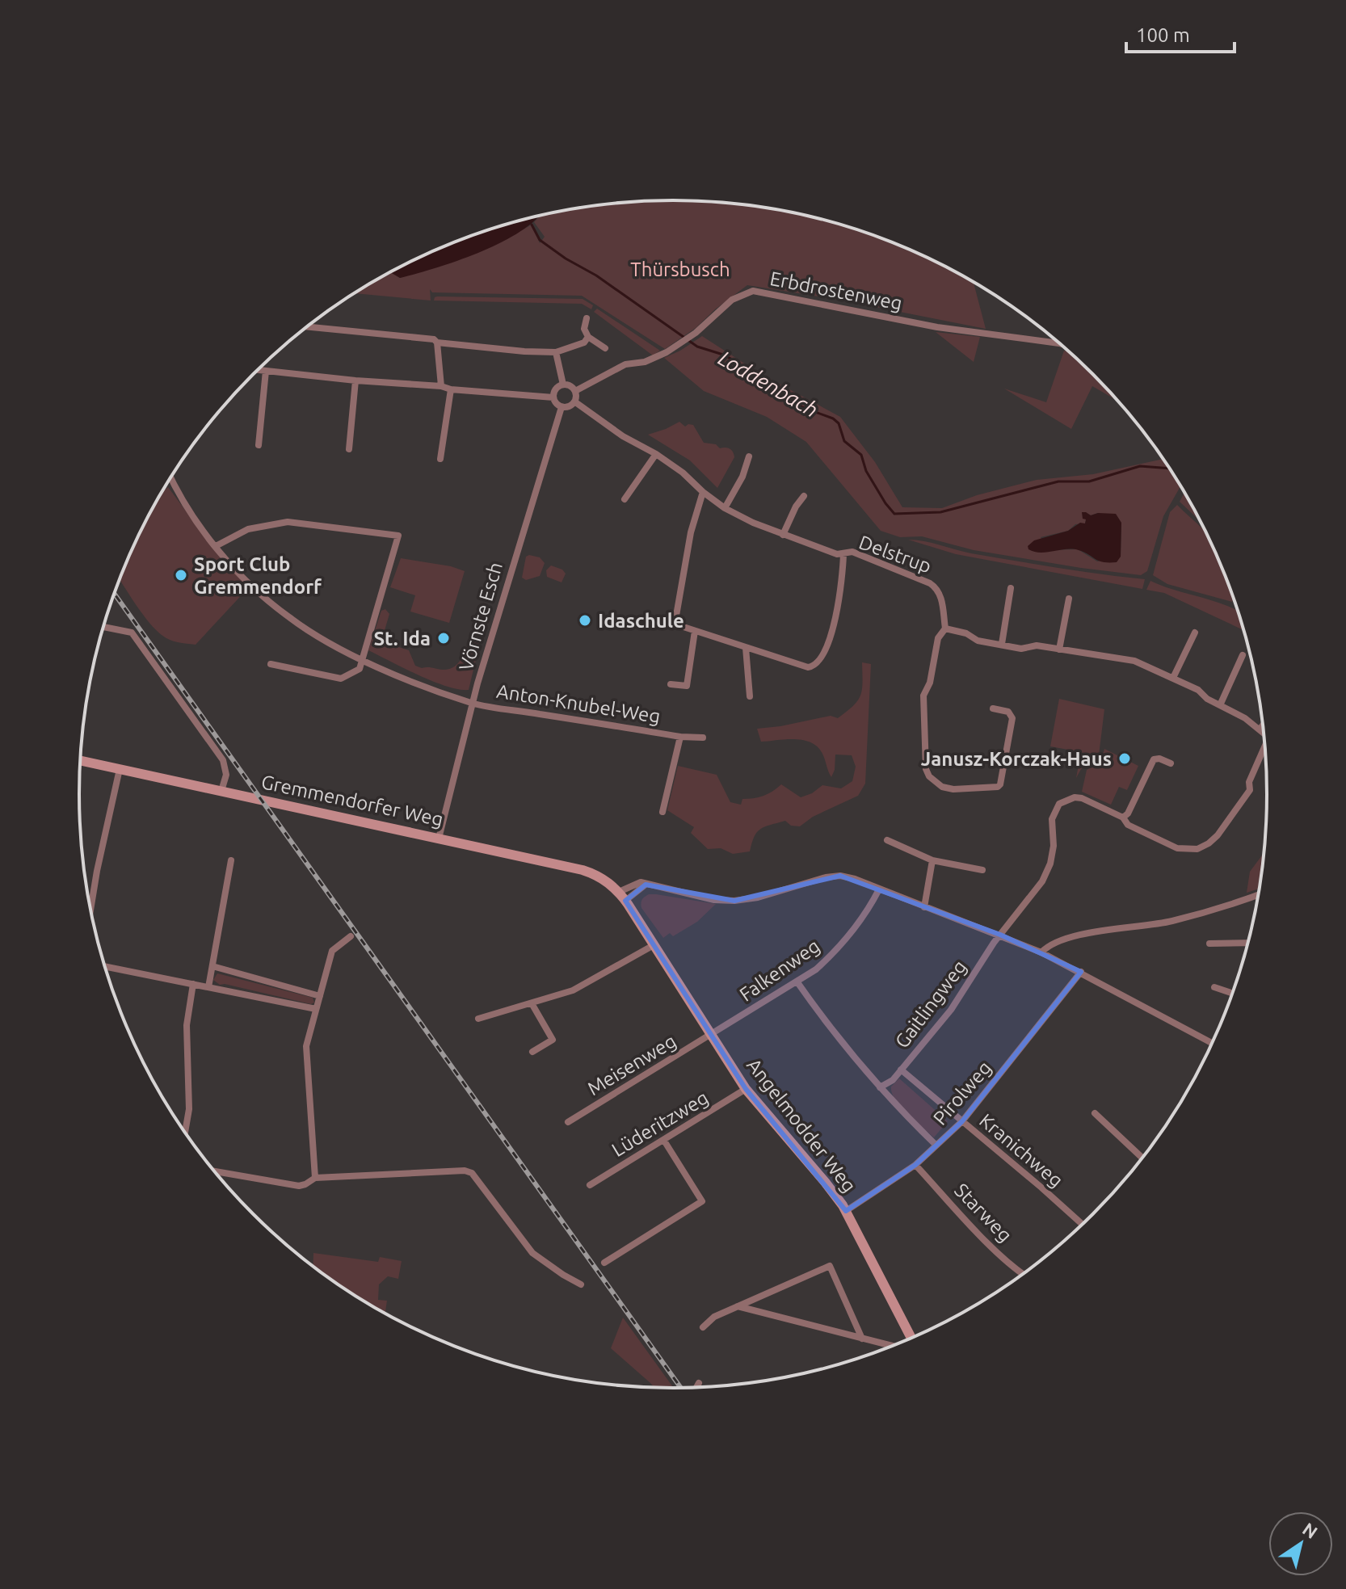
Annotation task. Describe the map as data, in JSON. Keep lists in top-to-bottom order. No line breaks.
{"streets":{"street":["Erbdrostenweg","Delstrup","Vörnste Esch","Anton-Knubel-Weg","Gremmendorfer Weg","Falkenweg","Gaitlingweg","Meisenweg","Pirolweg","Lüderitzweg","Angelmodder Weg","Kranichweg","Starweg"]},"crossings":[["Erbdrostenweg","Delstrup"],["Erbdrostenweg","Vörnste Esch"],["Delstrup","Vörnste Esch"],["Vörnste Esch","Anton-Knubel-Weg"],["Vörnste Esch","Gremmendorfer Weg"],["Gremmendorfer Weg","Angelmodder Weg"],["Falkenweg","Meisenweg"],["Falkenweg","Angelmodder Weg"],["Gaitlingweg","Kranichweg"],["Meisenweg","Angelmodder Weg"],["Pirolweg","Angelmodder Weg"],["Pirolweg","Kranichweg"],["Pirolweg","Starweg"],["Lüderitzweg","Angelmodder Weg"]],"water":["Loddenbach"],"parks":["Thürsbusch"],"places":["Sport Club Gremmendorf","Idaschule","St. Ida","Janusz-Korczak-Haus"],"scale_bar":"100 m","north":"top right"}
